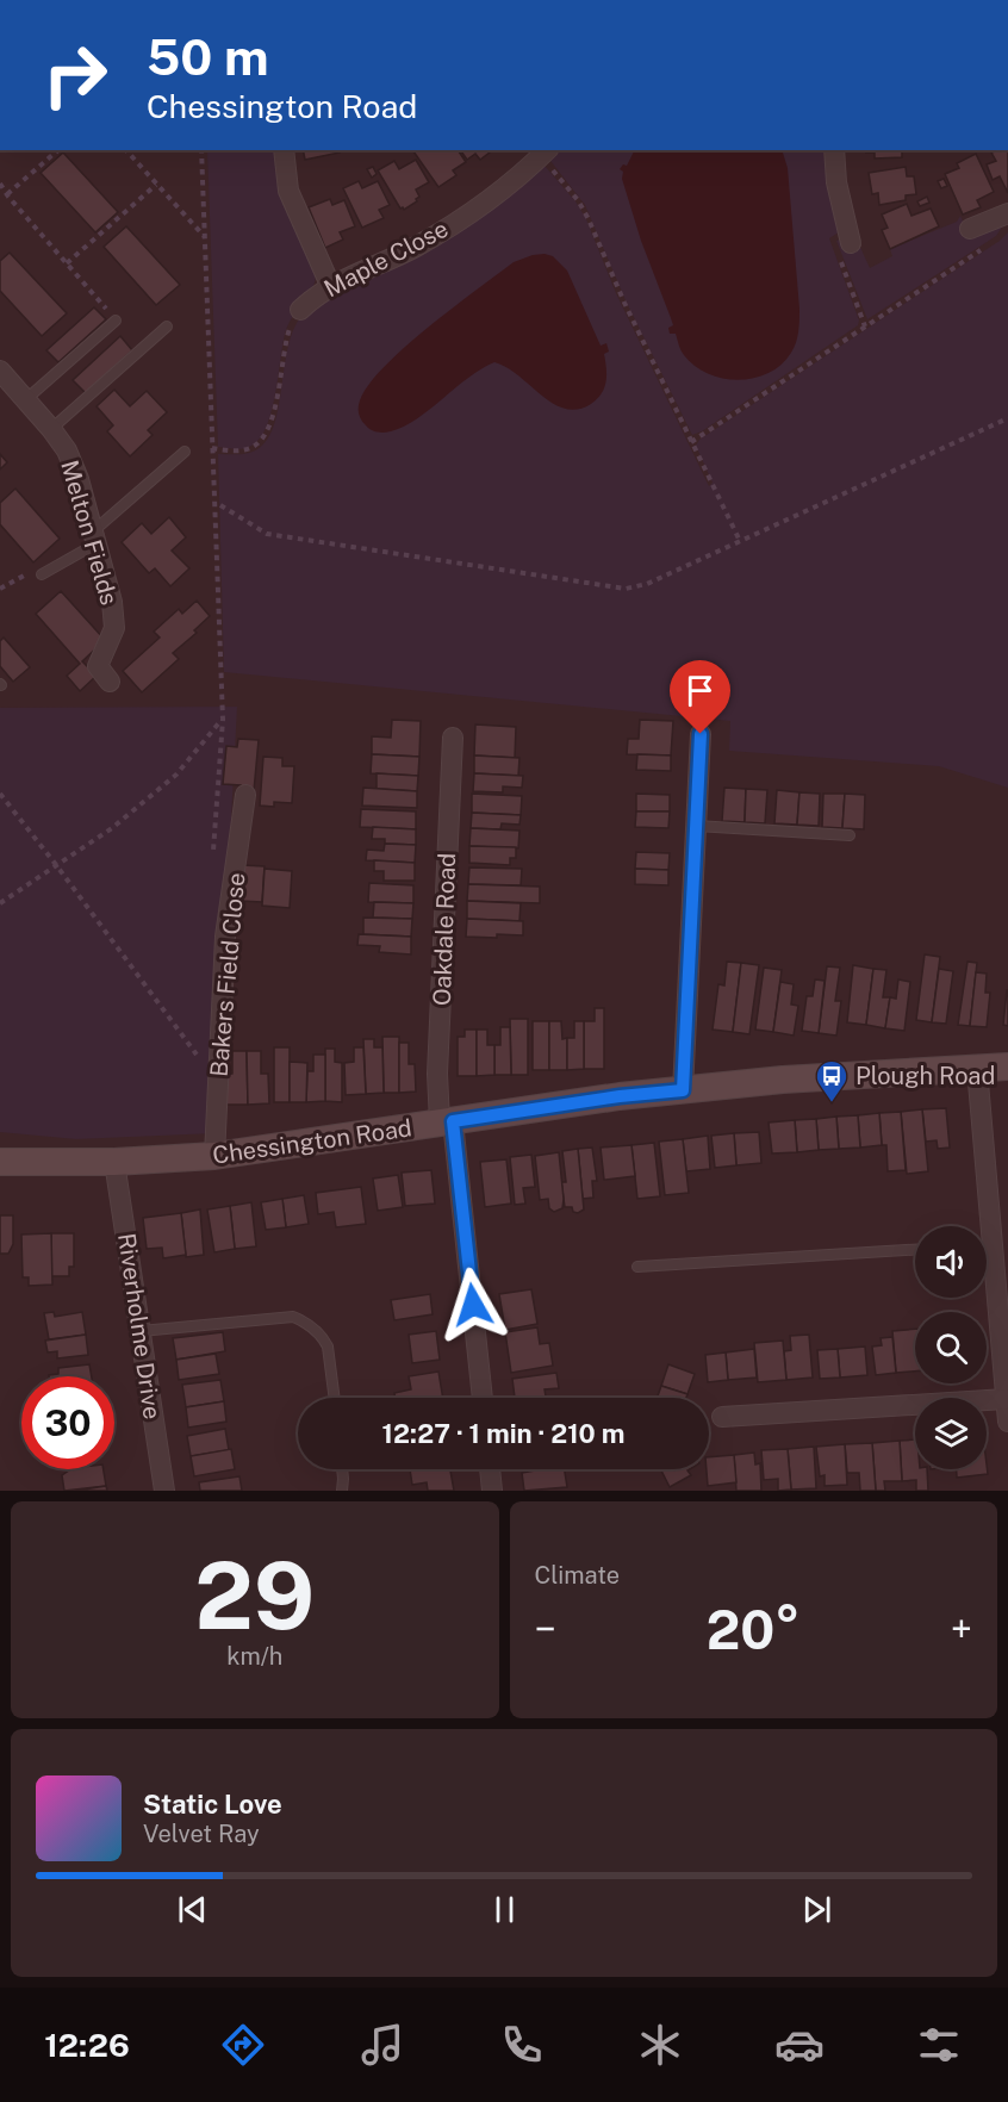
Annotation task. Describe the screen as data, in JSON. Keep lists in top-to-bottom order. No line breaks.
{"streets":{"main road":["Chessington Road"],"street":["Maple Close","Melton Fields","Oakdale Road","Bakers Field Close","Riverholme Drive"]},"crossings":[["Oakdale Road","Chessington Road"],["Bakers Field Close","Chessington Road"],["Chessington Road","Riverholme Drive"]],"places":{"bus stop":["Plough Road"]},"page":{"turn":["50 m","Chessington Road"],"limit":"30","trip":"12:27 · 1 min · 210 m","tile":[["29","km/h"],"Climate"],"heat":["−","20°","+"],"song":["Static Love","Velvet Ray"],"tabs":"12:26"}}
